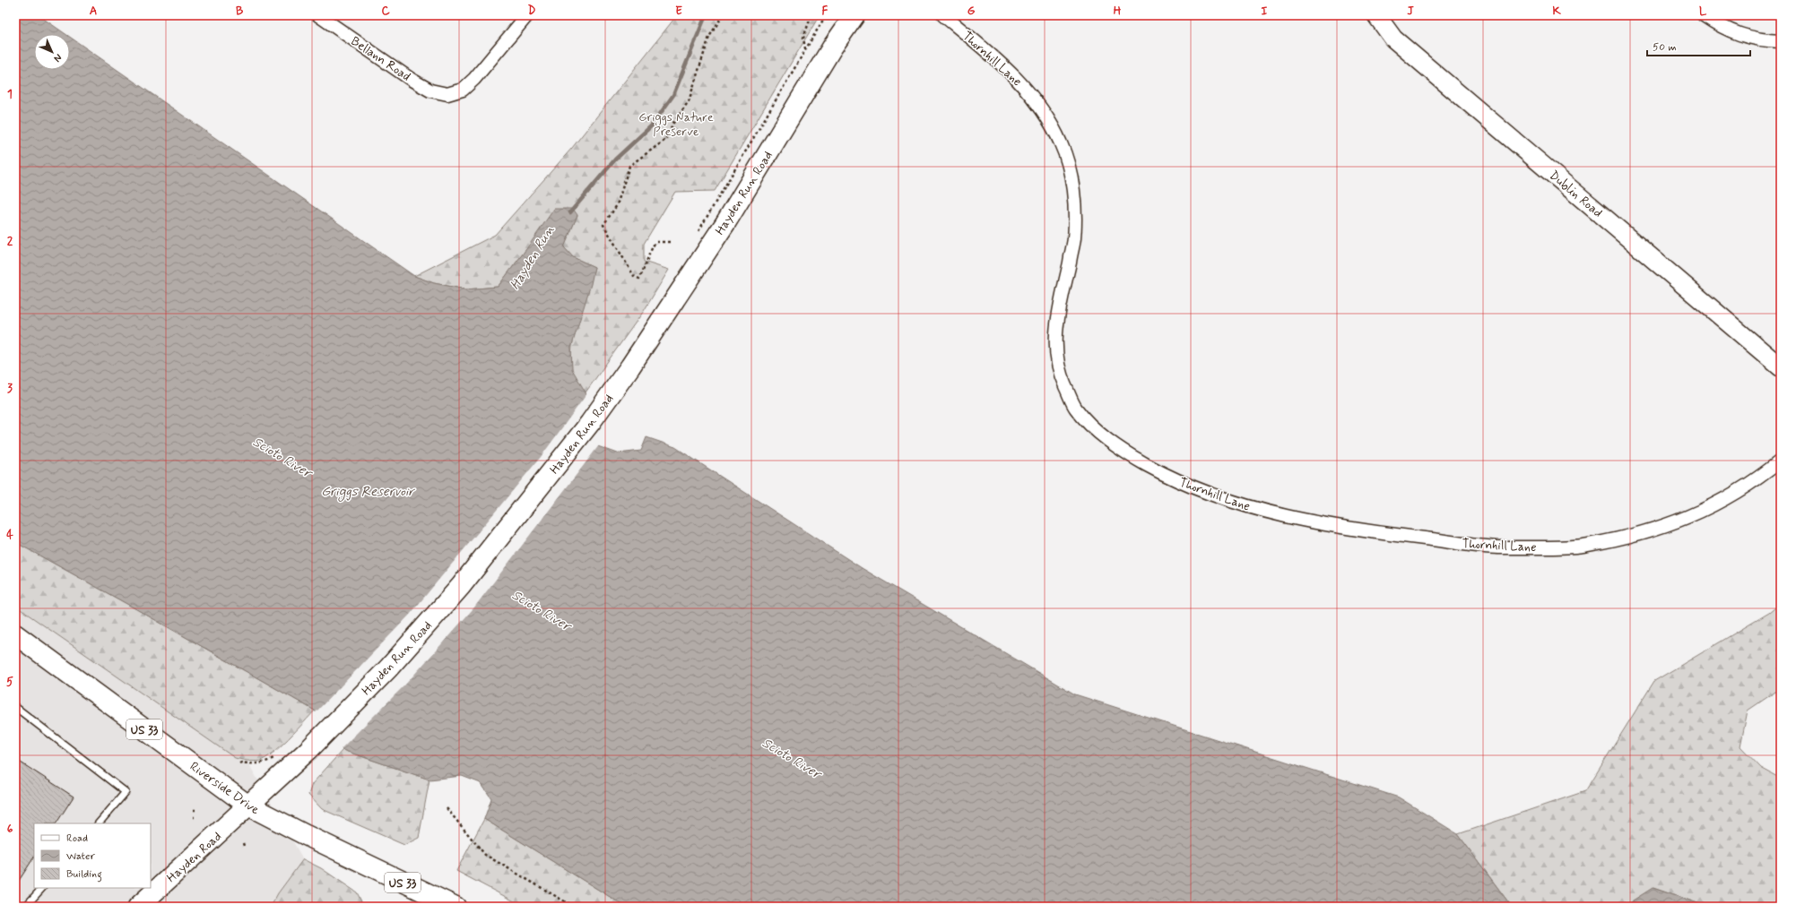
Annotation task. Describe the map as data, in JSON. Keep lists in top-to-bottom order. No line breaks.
{"streets":{"main road":["Hayden Run Road","Dublin Road","US 33","Riverside Drive","Hayden Road"],"street":["Bellann Road","Thornhill Lane"]},"crossings":[["Hayden Run Road","Riverside Drive"],["Hayden Run Road","Hayden Road"],["Riverside Drive","Hayden Road"]],"water":["Hayden Run","Scioto River","Griggs Reservoir"],"parks":["Griggs Nature Preserve"],"legend":["Road","Water","Building"],"scale_bar":"50 m","north":"bottom right","grid":{"columns":["A","B","C","D","E","F","G","H","I","J","K","L"],"rows":["1","2","3","4","5","6"]}}
